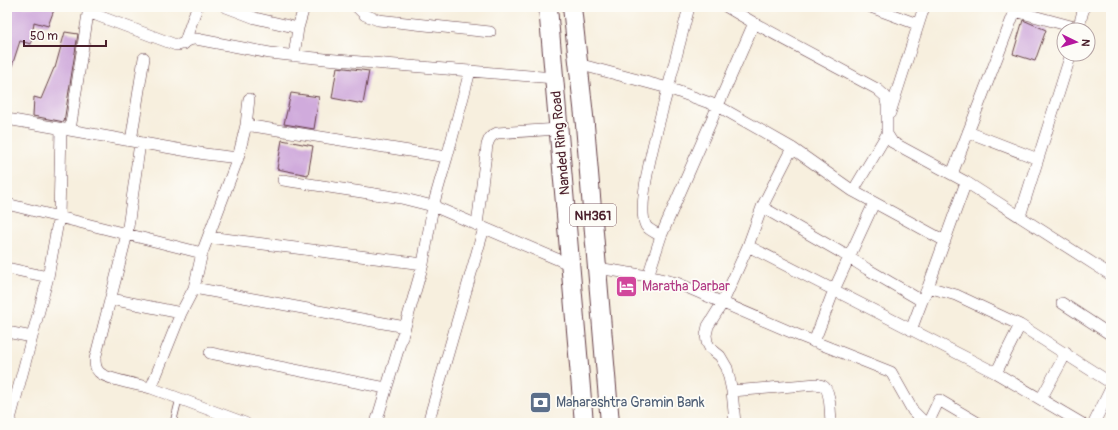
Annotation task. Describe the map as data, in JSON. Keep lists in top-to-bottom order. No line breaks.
{"streets":{"highway":["Nanded Ring Road","NH361"]},"places":{"hotel":["Maratha Darbar"],"bank":["Maharashtra Gramin Bank"]},"scale_bar":"50 m","north":"right"}
